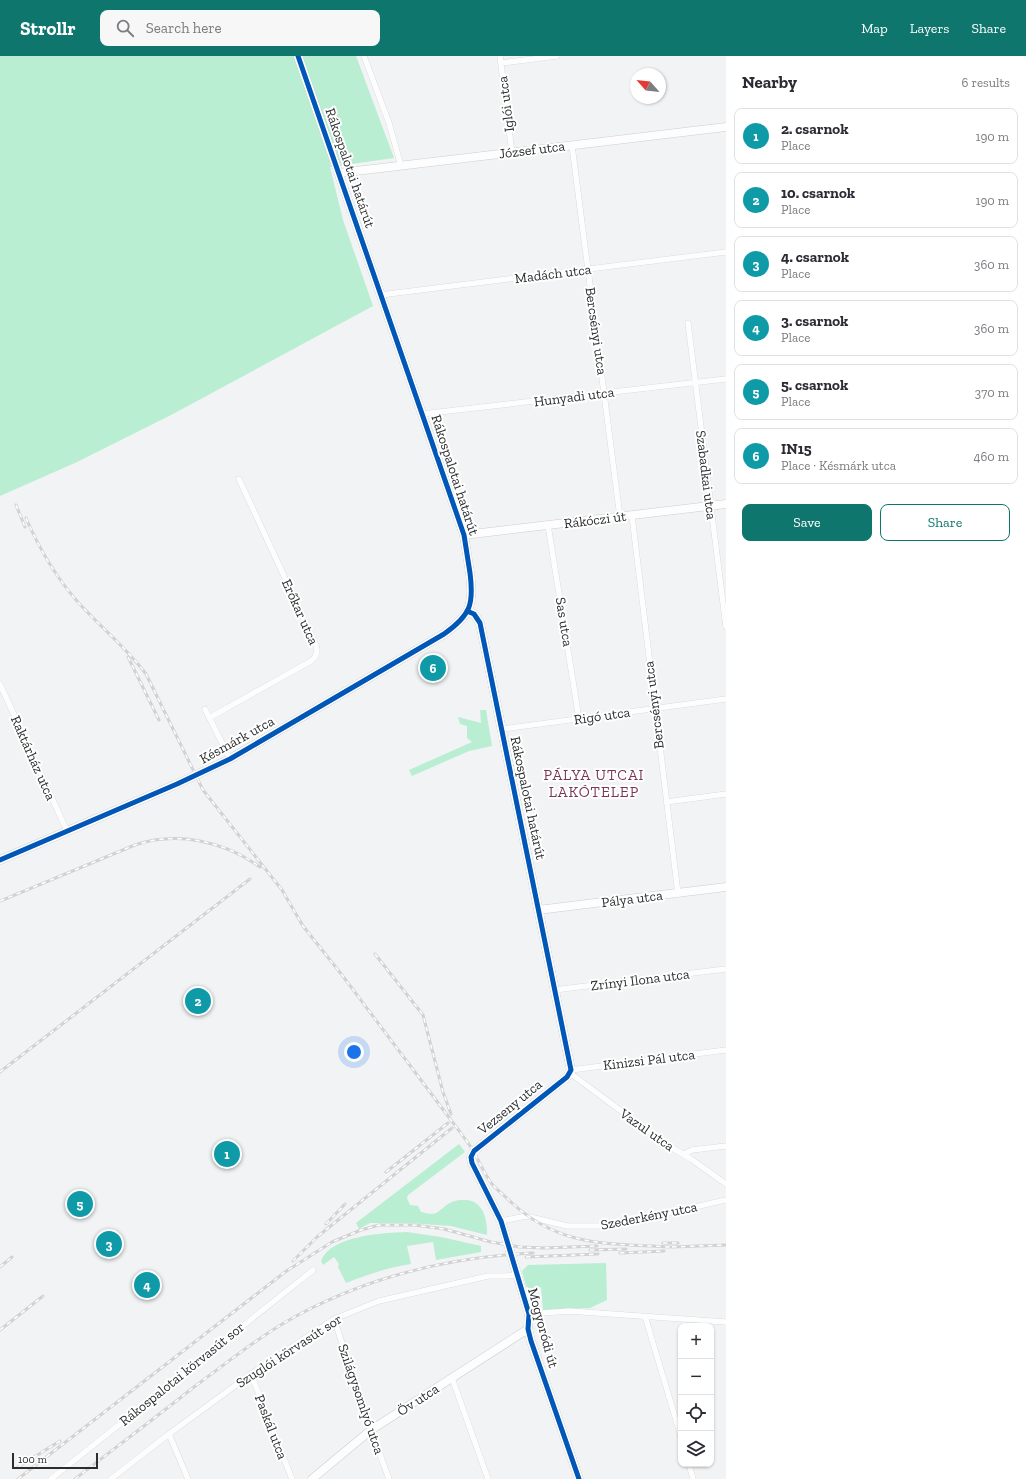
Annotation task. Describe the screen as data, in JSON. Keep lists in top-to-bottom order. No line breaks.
{"streets":{"street":["Iglói utca","József utca","Rákospalotai határút","Madách utca","Bercsényi utca","Hunyadi utca","Szabadkai utca","Rákóczi út","Erőkar utca","Sas utca","Rigó utca","Késmárk utca","Raktárház utca","Pálya utca","Zrínyi Ilona utca","Kinizsi Pál utca","Vezseny utca","Vazul utca","Szederkény utca","Mogyoródi út","Szuglói körvasút sor","Rákospalotai körvasút sor","Szilágysomlyó utca","Öv utca","Paskál utca"]},"crossings":[["Iglói utca","József utca"],["József utca","Rákospalotai határút"],["József utca","Bercsényi utca"],["Rákospalotai határút","Madách utca"],["Rákospalotai határút","Hunyadi utca"],["Rákospalotai határút","Rákóczi út"],["Rákospalotai határút","Rigó utca"],["Rákospalotai határút","Késmárk utca"],["Rákospalotai határút","Pálya utca"],["Rákospalotai határút","Zrínyi Ilona utca"],["Rákospalotai határút","Kinizsi Pál utca"],["Rákospalotai határút","Vezseny utca"],["Rákospalotai határút","Vazul utca"],["Madách utca","Bercsényi utca"],["Bercsényi utca","Hunyadi utca"],["Bercsényi utca","Rákóczi út"],["Bercsényi utca","Rigó utca"],["Bercsényi utca","Pálya utca"],["Hunyadi utca","Szabadkai utca"],["Szabadkai utca","Rákóczi út"],["Rákóczi út","Sas utca"],["Sas utca","Rigó utca"],["Késmárk utca","Raktárház utca"],["Kinizsi Pál utca","Vezseny utca"],["Kinizsi Pál utca","Vazul utca"],["Vezseny utca","Vazul utca"],["Vezseny utca","Mogyoródi út"],["Szederkény utca","Mogyoródi út"],["Mogyoródi út","Szuglói körvasút sor"],["Mogyoródi út","Öv utca"],["Szuglói körvasút sor","Szilágysomlyó utca"],["Szuglói körvasút sor","Paskál utca"],["Szilágysomlyó utca","Öv utca"]],"districts":["PÁLYA UTCAI LAKÓTELEP"],"scale_bar":"100 m","north":"top left","page":{"header":"Strollr","search":"Search here","nav":["Map","Layers","Share"],"heading":["Nearby","6 results"],"list":[{"mark":"1","name":"2. csarnok","note":"Place","value":"190 m"},{"mark":"2","name":"10. csarnok","note":"Place","value":"190 m"},{"mark":"3","name":"4. csarnok","note":"Place","value":"360 m"},{"mark":"4","name":"3. csarnok","note":"Place","value":"360 m"},{"mark":"5","name":"5. csarnok","note":"Place","value":"370 m"},{"mark":"6","name":"IN15","note":"Place · Késmárk utca","value":"460 m"}],"buttons":["Save","Share"],"pins":["6","2","1","5","3","4"],"map_buttons":["+","−"],"scale":"100 m"}}
